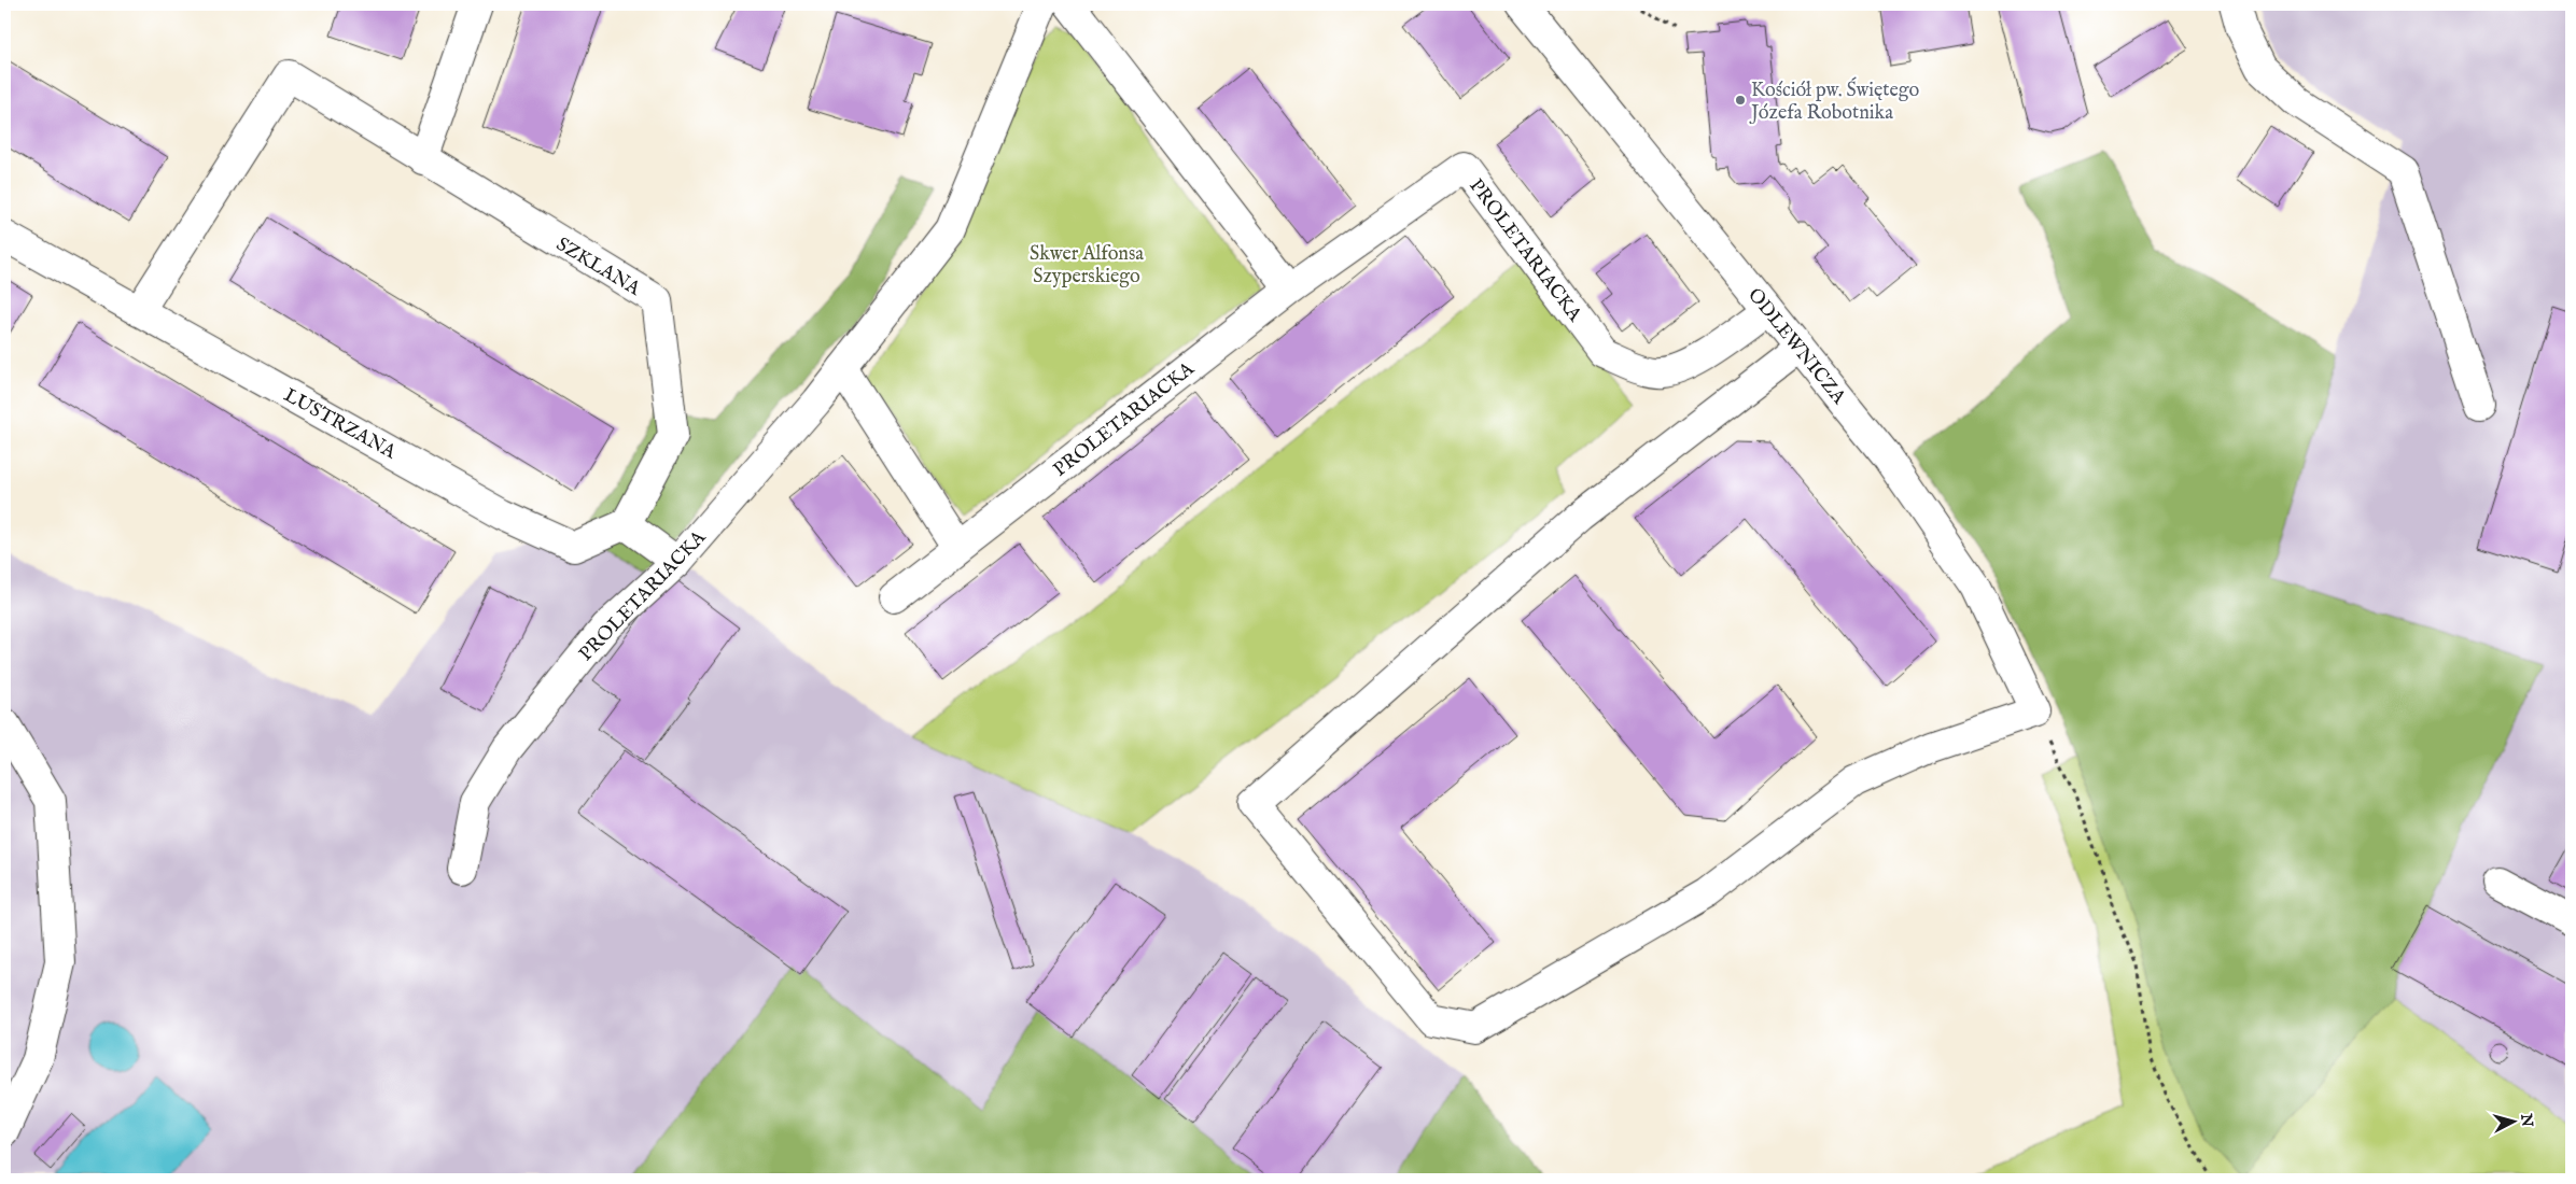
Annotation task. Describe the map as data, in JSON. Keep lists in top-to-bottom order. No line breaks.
{"streets":{"street":["PROLETARIACKA","SZKLANA","ODLEWNICZA","LUSTRZANA"]},"crossings":[["PROLETARIACKA","ODLEWNICZA"],["SZKLANA","LUSTRZANA"]],"parks":["Skwer Alfonsa Szyperskiego"],"places":["Kościół pw. Świętego Józefa Robotnika"],"north":"right"}
